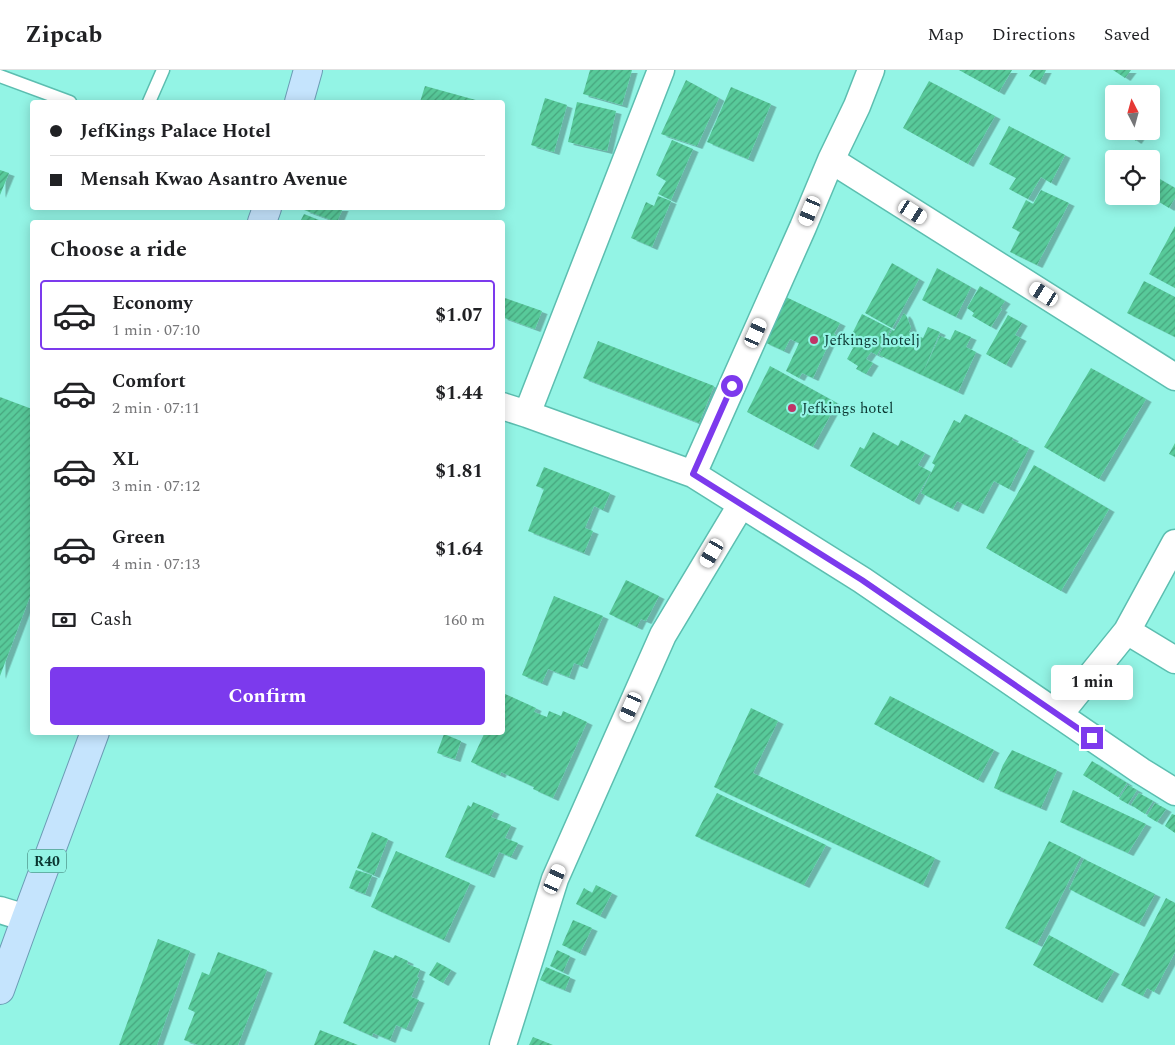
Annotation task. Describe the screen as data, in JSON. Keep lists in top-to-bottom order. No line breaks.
{"streets":{"main road":["R40"]},"places":["Jefkings hotelj","Jefkings hotel"],"north":"top","page":{"header":"Zipcab","nav":["Map","Directions","Saved"],"banner":["JefKings Palace Hotel","Mensah Kwao Asantro Avenue"],"heading":"Choose a ride","list":[{"name":"Economy","note":"1 min · 07:10","value":"$1.07"},{"name":"Comfort","note":"2 min · 07:11","value":"$1.44"},{"name":"XL","note":"3 min · 07:12","value":"$1.81"},{"name":"Green","note":"4 min · 07:13","value":"$1.64"}],"pay":["Cash","160 m"],"buttons":"Confirm","bubble":"1 min"}}
